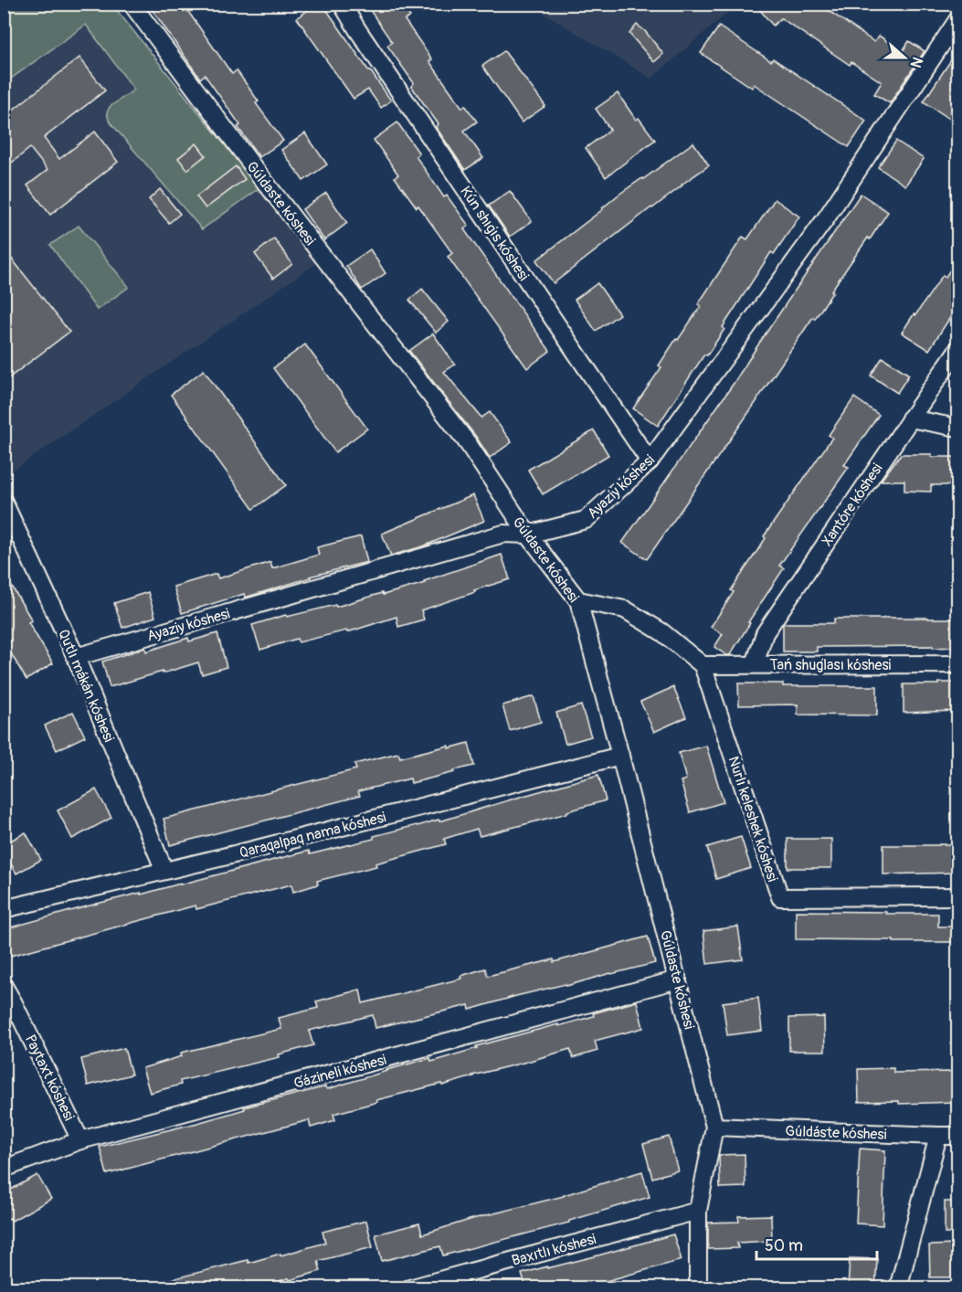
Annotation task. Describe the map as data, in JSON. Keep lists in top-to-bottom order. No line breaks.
{"streets":{"street":["Gúldaste kóshesi","Kún shıǵıs kóshesi","Ayaziy kóshesi","Xantóre kóshesi","Tań shuǵlası kóshesi","Qutlı mákán kóshesi","Nurlı keleshek kóshesi","Qaraqalpaq nama kóshesi","Ǵázineli kóshesi","Paytaxt kóshesi","Gúldáste kóshesi","Baxıtlı kóshesi"]},"crossings":[["Gúldaste kóshesi","Ayaziy kóshesi"],["Gúldaste kóshesi","Qaraqalpaq nama kóshesi"],["Gúldaste kóshesi","Ǵázineli kóshesi"],["Gúldaste kóshesi","Gúldáste kóshesi"],["Gúldaste kóshesi","Baxıtlı kóshesi"],["Kún shıǵıs kóshesi","Ayaziy kóshesi"],["Ayaziy kóshesi","Qutlı mákán kóshesi"],["Xantóre kóshesi","Tań shuǵlası kóshesi"],["Tań shuǵlası kóshesi","Nurlı keleshek kóshesi"],["Qutlı mákán kóshesi","Qaraqalpaq nama kóshesi"],["Ǵázineli kóshesi","Paytaxt kóshesi"]],"scale_bar":"50 m","north":"right"}
